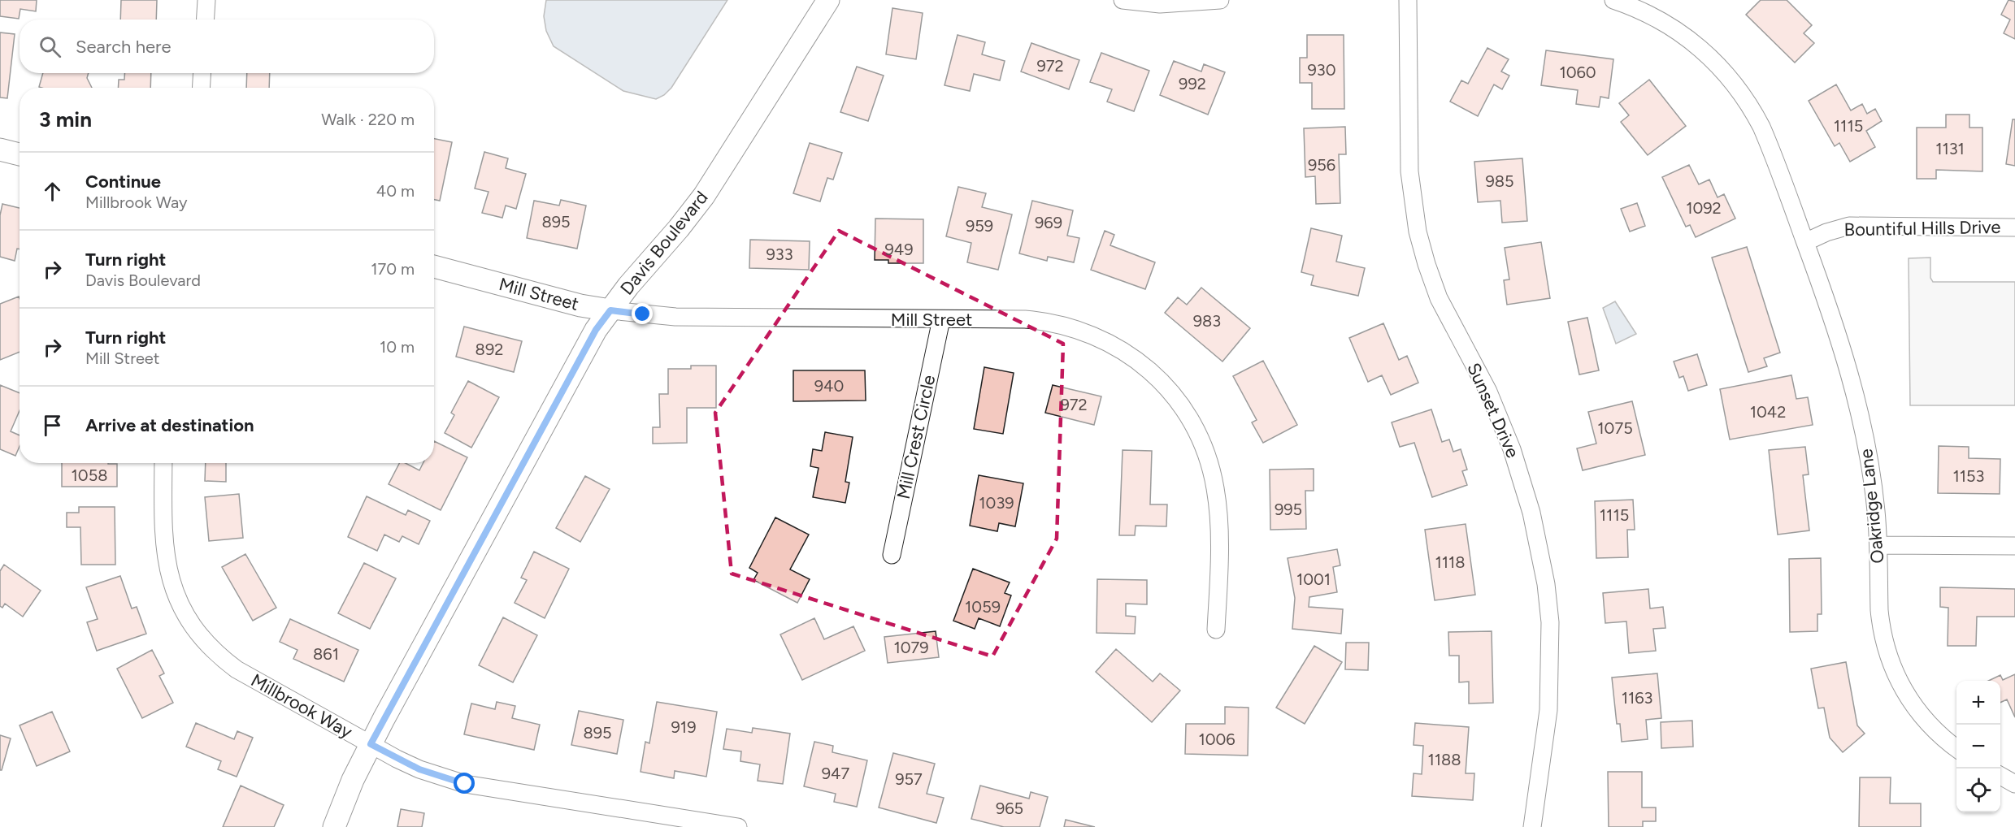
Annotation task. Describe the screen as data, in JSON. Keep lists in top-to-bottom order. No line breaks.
{"streets":{"street":["Bountiful Hills Drive","Davis Boulevard","Mill Street","Sunset Drive","Mill Crest Circle","Oakridge Lane","Millbrook Way"]},"crossings":[["Bountiful Hills Drive","Oakridge Lane"],["Davis Boulevard","Mill Street"],["Davis Boulevard","Millbrook Way"],["Mill Street","Mill Crest Circle"]],"house_numbers":["972","930","1060","992","1115","1131","956","985","1092","895","969","959","949","933","983","892","940","972","1042","1075","1058","1153","1039","995","1115","1118","1001","1059","1079","861","1163","919","895","1006","1188","947","957","965"],"page":{"search":"Search here","heading":["3 min","Walk · 220 m"],"list":[["Continue","Millbrook Way","40 m"],["Turn right","Davis Boulevard","170 m"],["Turn right","Mill Street","10 m"],"Arrive at destination"],"map_buttons":["+","−"]}}
